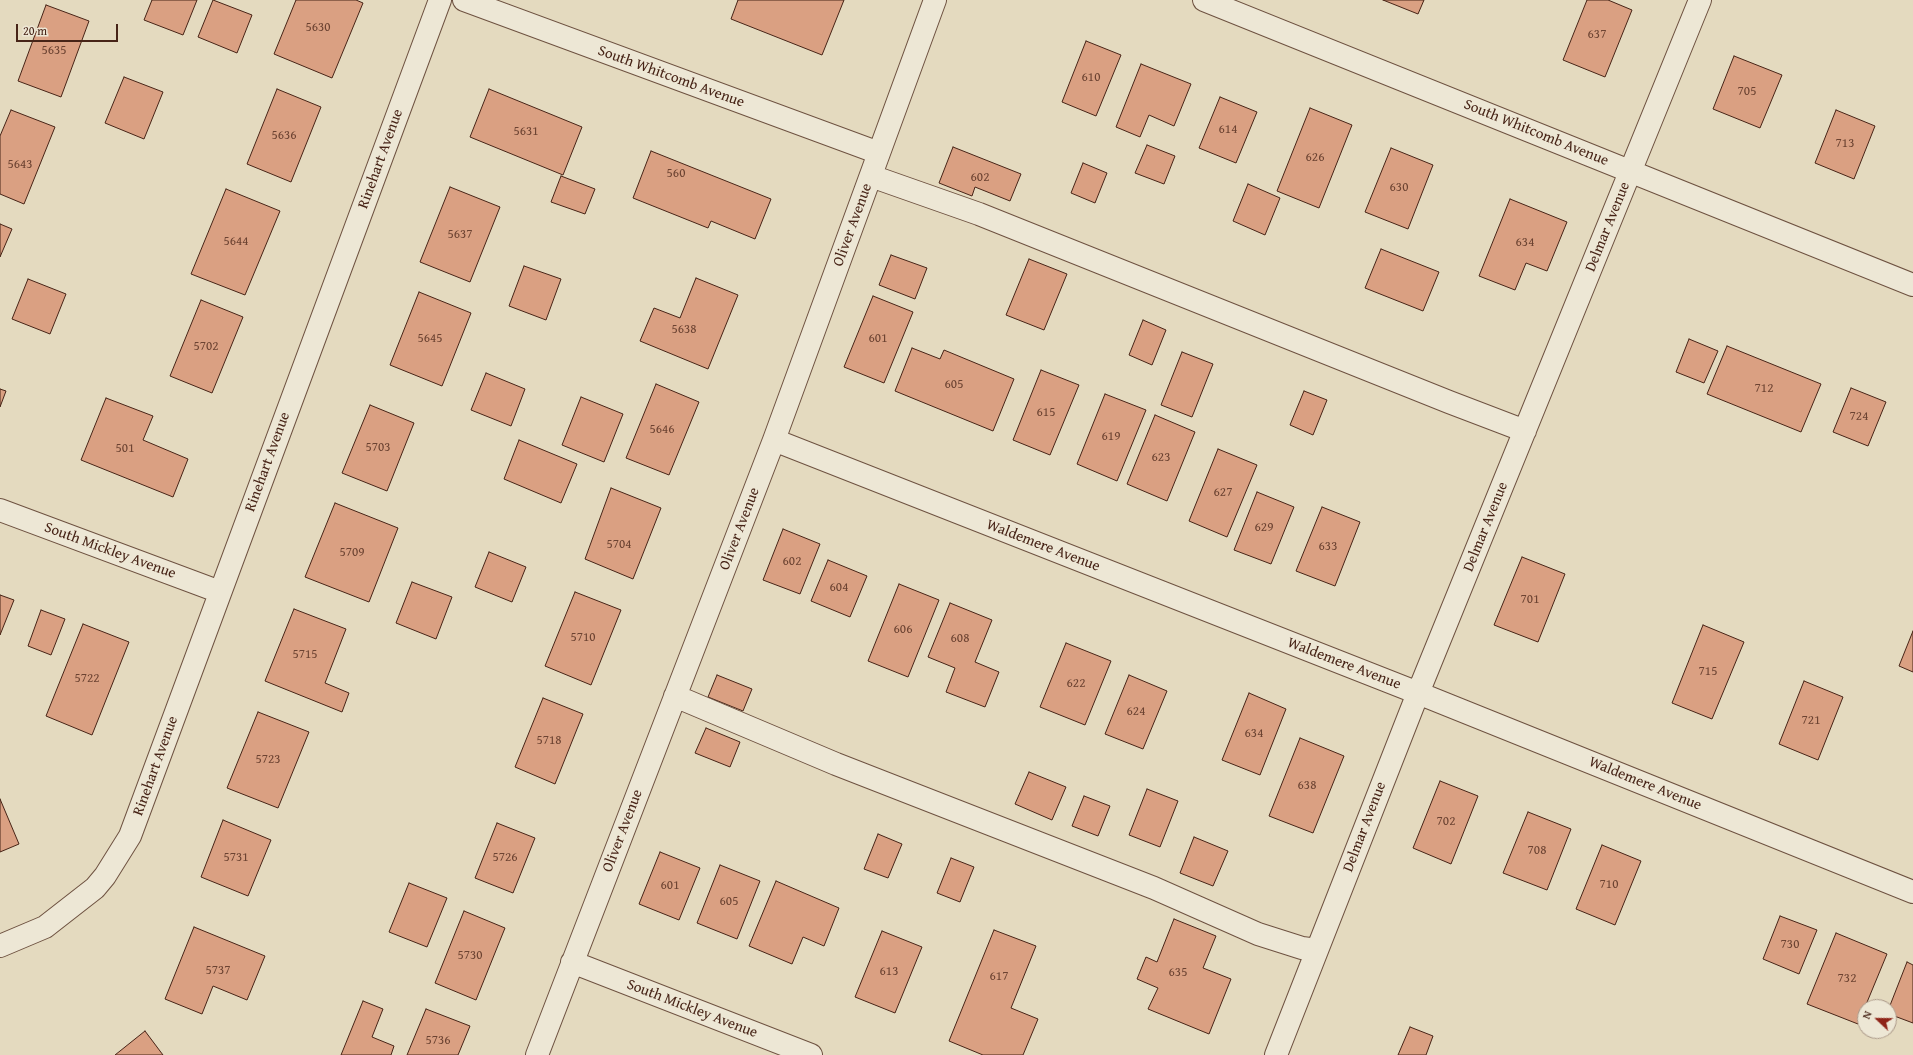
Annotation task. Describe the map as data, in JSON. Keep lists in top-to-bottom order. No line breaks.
{"streets":{"street":["South Whitcomb Avenue","Rinehart Avenue","Oliver Avenue","Delmar Avenue","Waldemere Avenue","South Mickley Avenue"]},"crossings":[["South Whitcomb Avenue","Oliver Avenue"],["South Whitcomb Avenue","Delmar Avenue"],["Rinehart Avenue","South Mickley Avenue"],["Oliver Avenue","Waldemere Avenue"],["Oliver Avenue","South Mickley Avenue"],["Delmar Avenue","Waldemere Avenue"]],"house_numbers":["5630","637","5635","610","705","614","5631","5636","713","626","5643","560","602","630","5637","5644","634","5638","5645","601","5702","605","712","615","724","5646","619","5703","501","623","627","629","5704","633","5709","602","604","701","606","5710","608","5715","715","5722","622","624","721","634","5718","5723","638","702","708","5731","5726","710","601","605","730","5730","5737","613","635","617","732","5736"],"scale_bar":"20 m","north":"left"}
